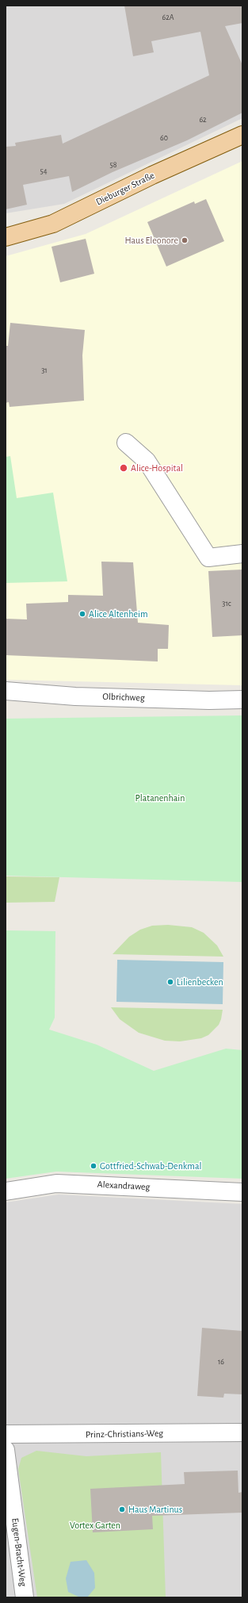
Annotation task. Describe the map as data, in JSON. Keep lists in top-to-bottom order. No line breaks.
{"streets":{"main road":["Dieburger Straße"],"street":["Olbrichweg","Alexandraweg","Prinz-Christians-Weg","Eugen-Bracht-Weg"]},"parks":["Platanenhain","Vortex Garten"],"places":["Haus Eleonore","Alice-Hospital","Alice Altenheim","Lilienbecken","Gottfried-Schwab-Denkmal","Haus Martinus"],"house_numbers":["62A","62","60","58","54","31","31c","16"]}
